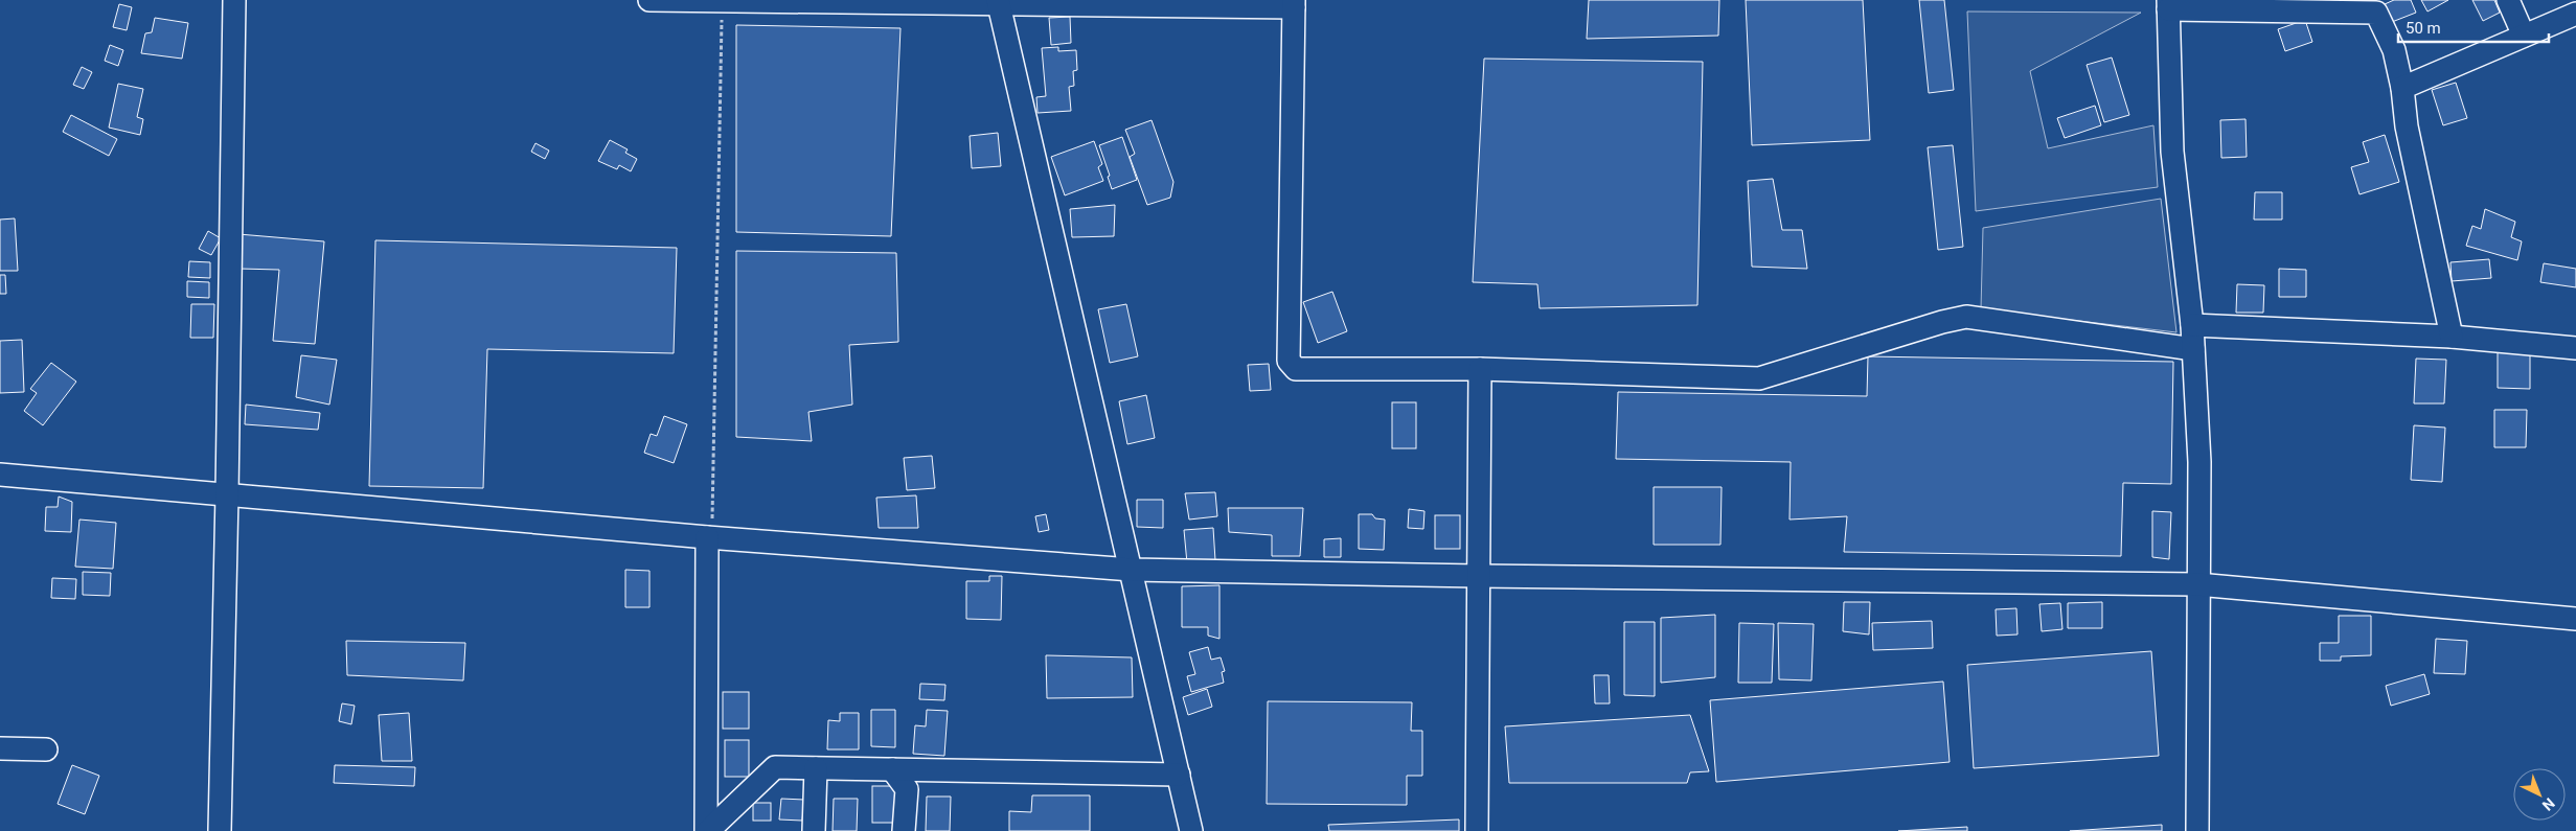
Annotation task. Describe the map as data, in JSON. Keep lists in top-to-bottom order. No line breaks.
{"scale_bar":"50 m","north":"bottom right"}
